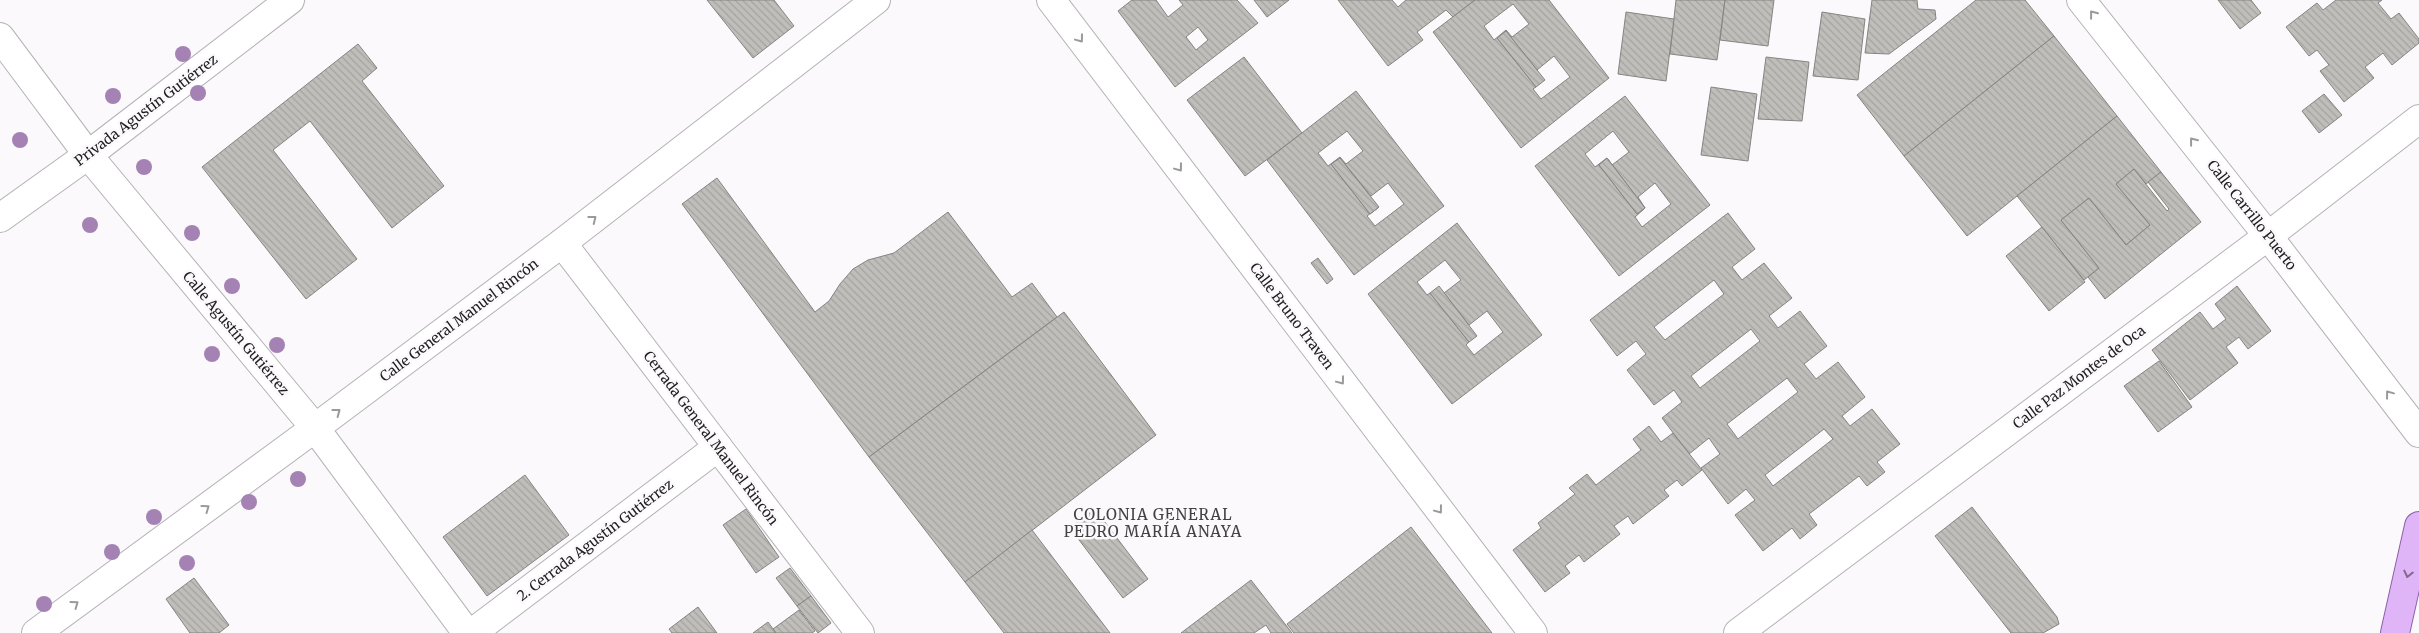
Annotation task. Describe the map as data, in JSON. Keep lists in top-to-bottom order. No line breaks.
{"streets":{"street":["Privada Agustín Gutiérrez","Calle Carrillo Puerto","Calle Bruno Traven","Calle General Manuel Rincón","Calle Agustín Gutiérrez","Calle Paz Montes de Oca","Cerrada General Manuel Rincón","2. Cerrada Agustín Gutiérrez"]},"crossings":[["Privada Agustín Gutiérrez","Calle Agustín Gutiérrez"],["Calle Carrillo Puerto","Calle Paz Montes de Oca"],["Calle General Manuel Rincón","Calle Agustín Gutiérrez"],["Calle General Manuel Rincón","Cerrada General Manuel Rincón"],["Cerrada General Manuel Rincón","2. Cerrada Agustín Gutiérrez"]],"one_way":["Calle Carrillo Puerto","Calle Bruno Traven","Calle General Manuel Rincón"],"districts":["COLONIA GENERAL PEDRO MARÍA ANAYA"]}
